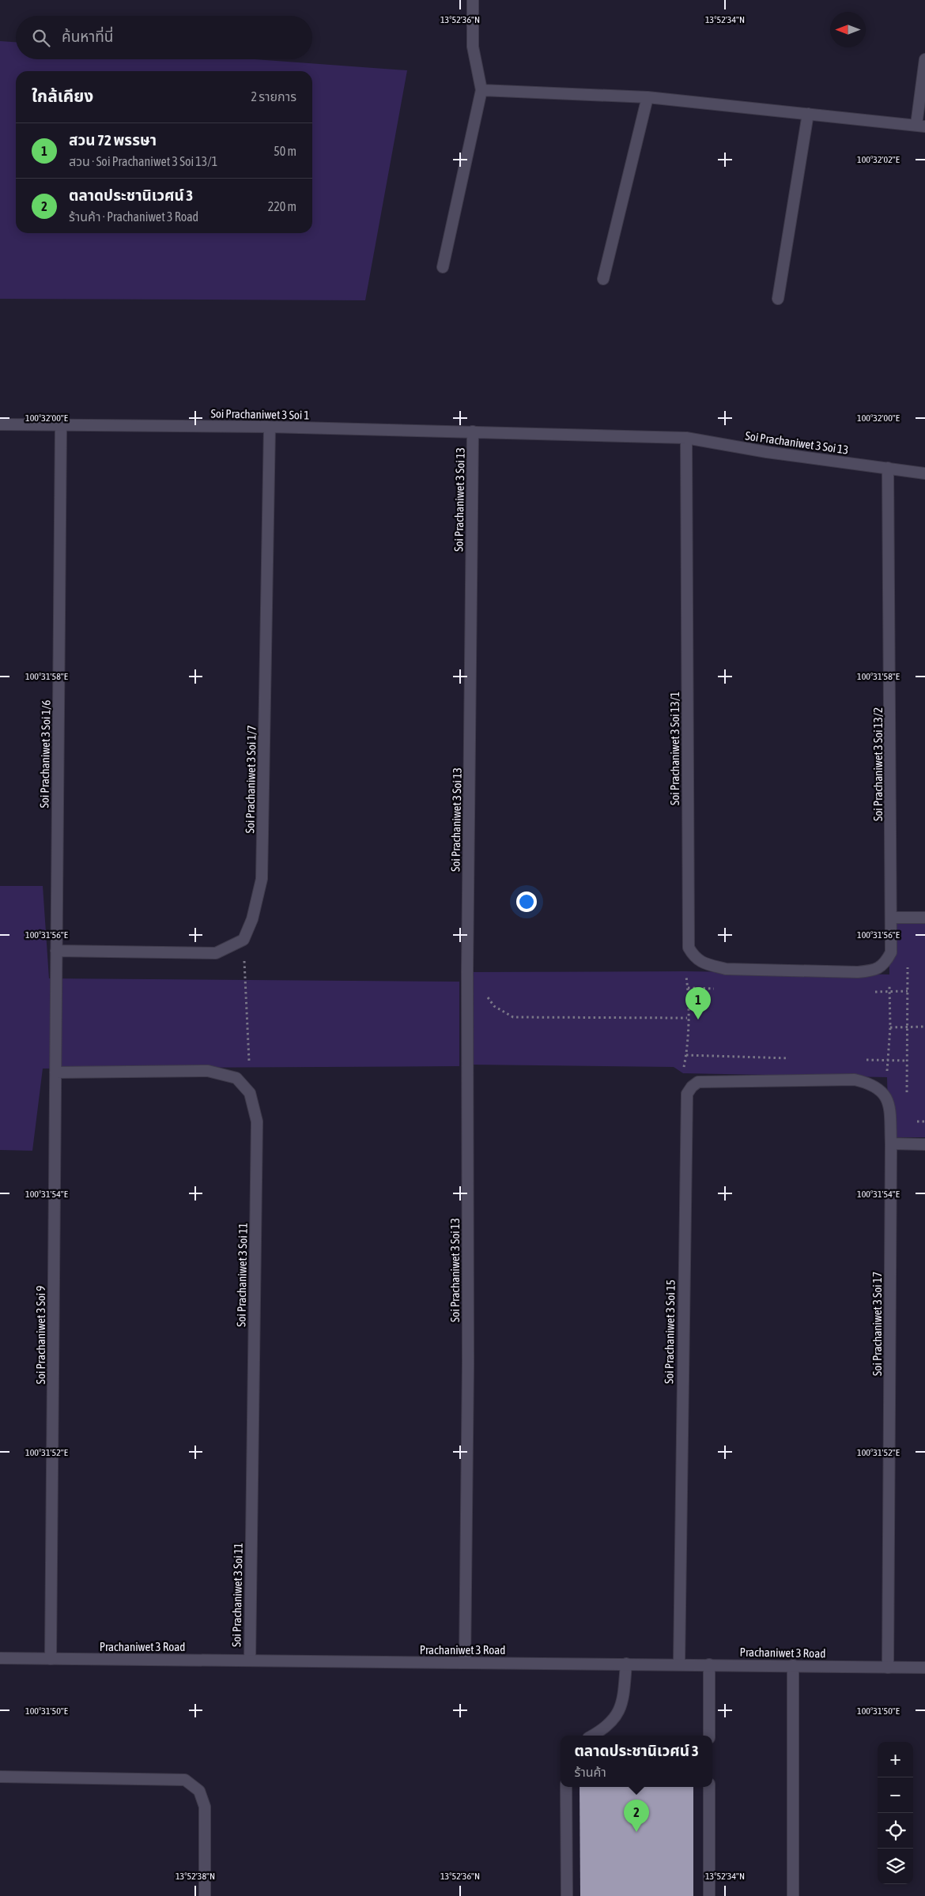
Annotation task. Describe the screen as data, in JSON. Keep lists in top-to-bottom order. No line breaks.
{"streets":{"street":["Soi Prachaniwet 3 Soi 1","Soi Prachaniwet 3 Soi 13","Soi Prachaniwet 3 Soi 13/1","Soi Prachaniwet 3 Soi 1/6","Soi Prachaniwet 3 Soi 13/2","Soi Prachaniwet 3 Soi 1/7","Soi Prachaniwet 3 Soi 11","Soi Prachaniwet 3 Soi 17","Soi Prachaniwet 3 Soi 15","Soi Prachaniwet 3 Soi 9","Prachaniwet 3 Road"]},"crossings":[["Soi Prachaniwet 3 Soi 1","Soi Prachaniwet 3 Soi 13"],["Soi Prachaniwet 3 Soi 1","Soi Prachaniwet 3 Soi 1/6"],["Soi Prachaniwet 3 Soi 1","Soi Prachaniwet 3 Soi 1/7"],["Soi Prachaniwet 3 Soi 13","Soi Prachaniwet 3 Soi 13/1"],["Soi Prachaniwet 3 Soi 13","Soi Prachaniwet 3 Soi 13/2"],["Soi Prachaniwet 3 Soi 13","Prachaniwet 3 Road"],["Soi Prachaniwet 3 Soi 13/1","Soi Prachaniwet 3 Soi 13/2"],["Soi Prachaniwet 3 Soi 1/6","Soi Prachaniwet 3 Soi 9"],["Soi Prachaniwet 3 Soi 11","Soi Prachaniwet 3 Soi 9"],["Soi Prachaniwet 3 Soi 11","Prachaniwet 3 Road"],["Soi Prachaniwet 3 Soi 17","Soi Prachaniwet 3 Soi 15"],["Soi Prachaniwet 3 Soi 17","Prachaniwet 3 Road"],["Soi Prachaniwet 3 Soi 15","Prachaniwet 3 Road"],["Soi Prachaniwet 3 Soi 9","Prachaniwet 3 Road"]],"north":"left","page":{"search":"ค้นหาที่นี่","heading":["ใกล้เคียง","2 รายการ"],"list":[{"mark":"1","name":"สวน 72 พรรษา","note":"สวน · Soi Prachaniwet 3 Soi 13/1","value":"50 m"},{"mark":"2","name":"ตลาดประชานิเวศน์ 3","note":"ร้านค้า · Prachaniwet 3 Road","value":"220 m"}],"pins":["1","2"],"popup":["ตลาดประชานิเวศน์ 3","ร้านค้า"],"map_buttons":["+","−"]},"coordinates":["13°52'36\"N","13°52'34\"N","100°32'02\"E","100°32'00\"E","100°31'58\"E","100°31'56\"E","100°31'54\"E","100°31'52\"E","100°31'50\"E","13°52'38\"N"]}
